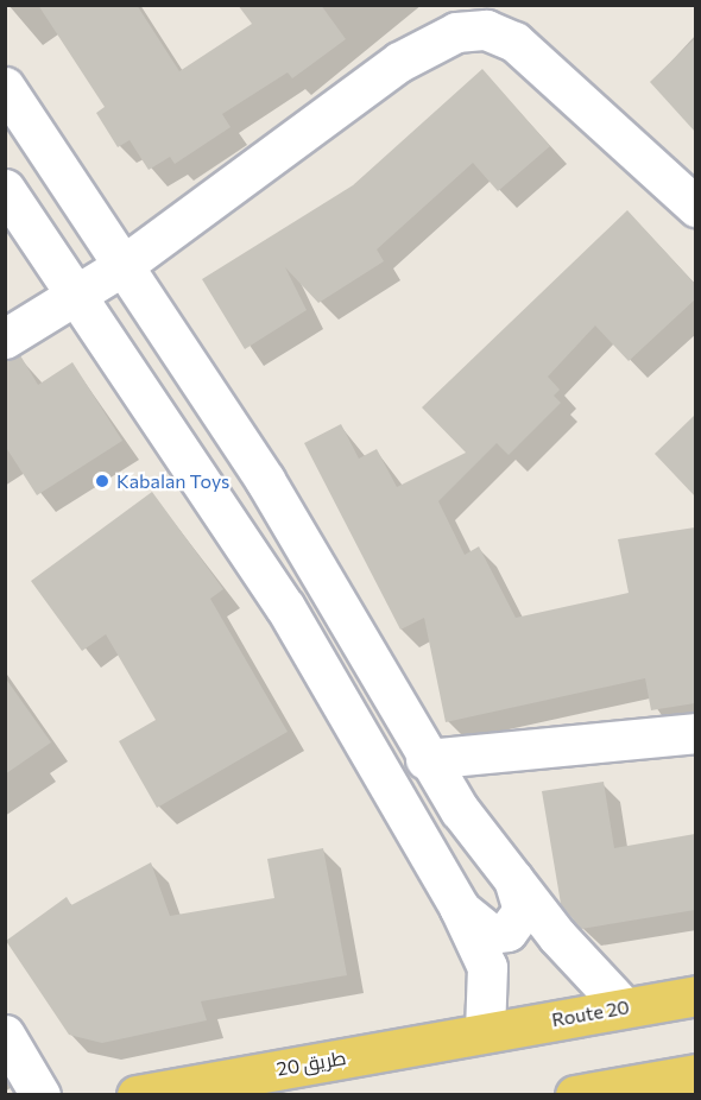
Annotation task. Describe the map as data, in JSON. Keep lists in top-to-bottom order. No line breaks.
{"streets":{"main road":["Route 20","طريق 20"]},"crossings":[["Route 20","طريق 20"]],"places":["Kabalan Toys"]}
